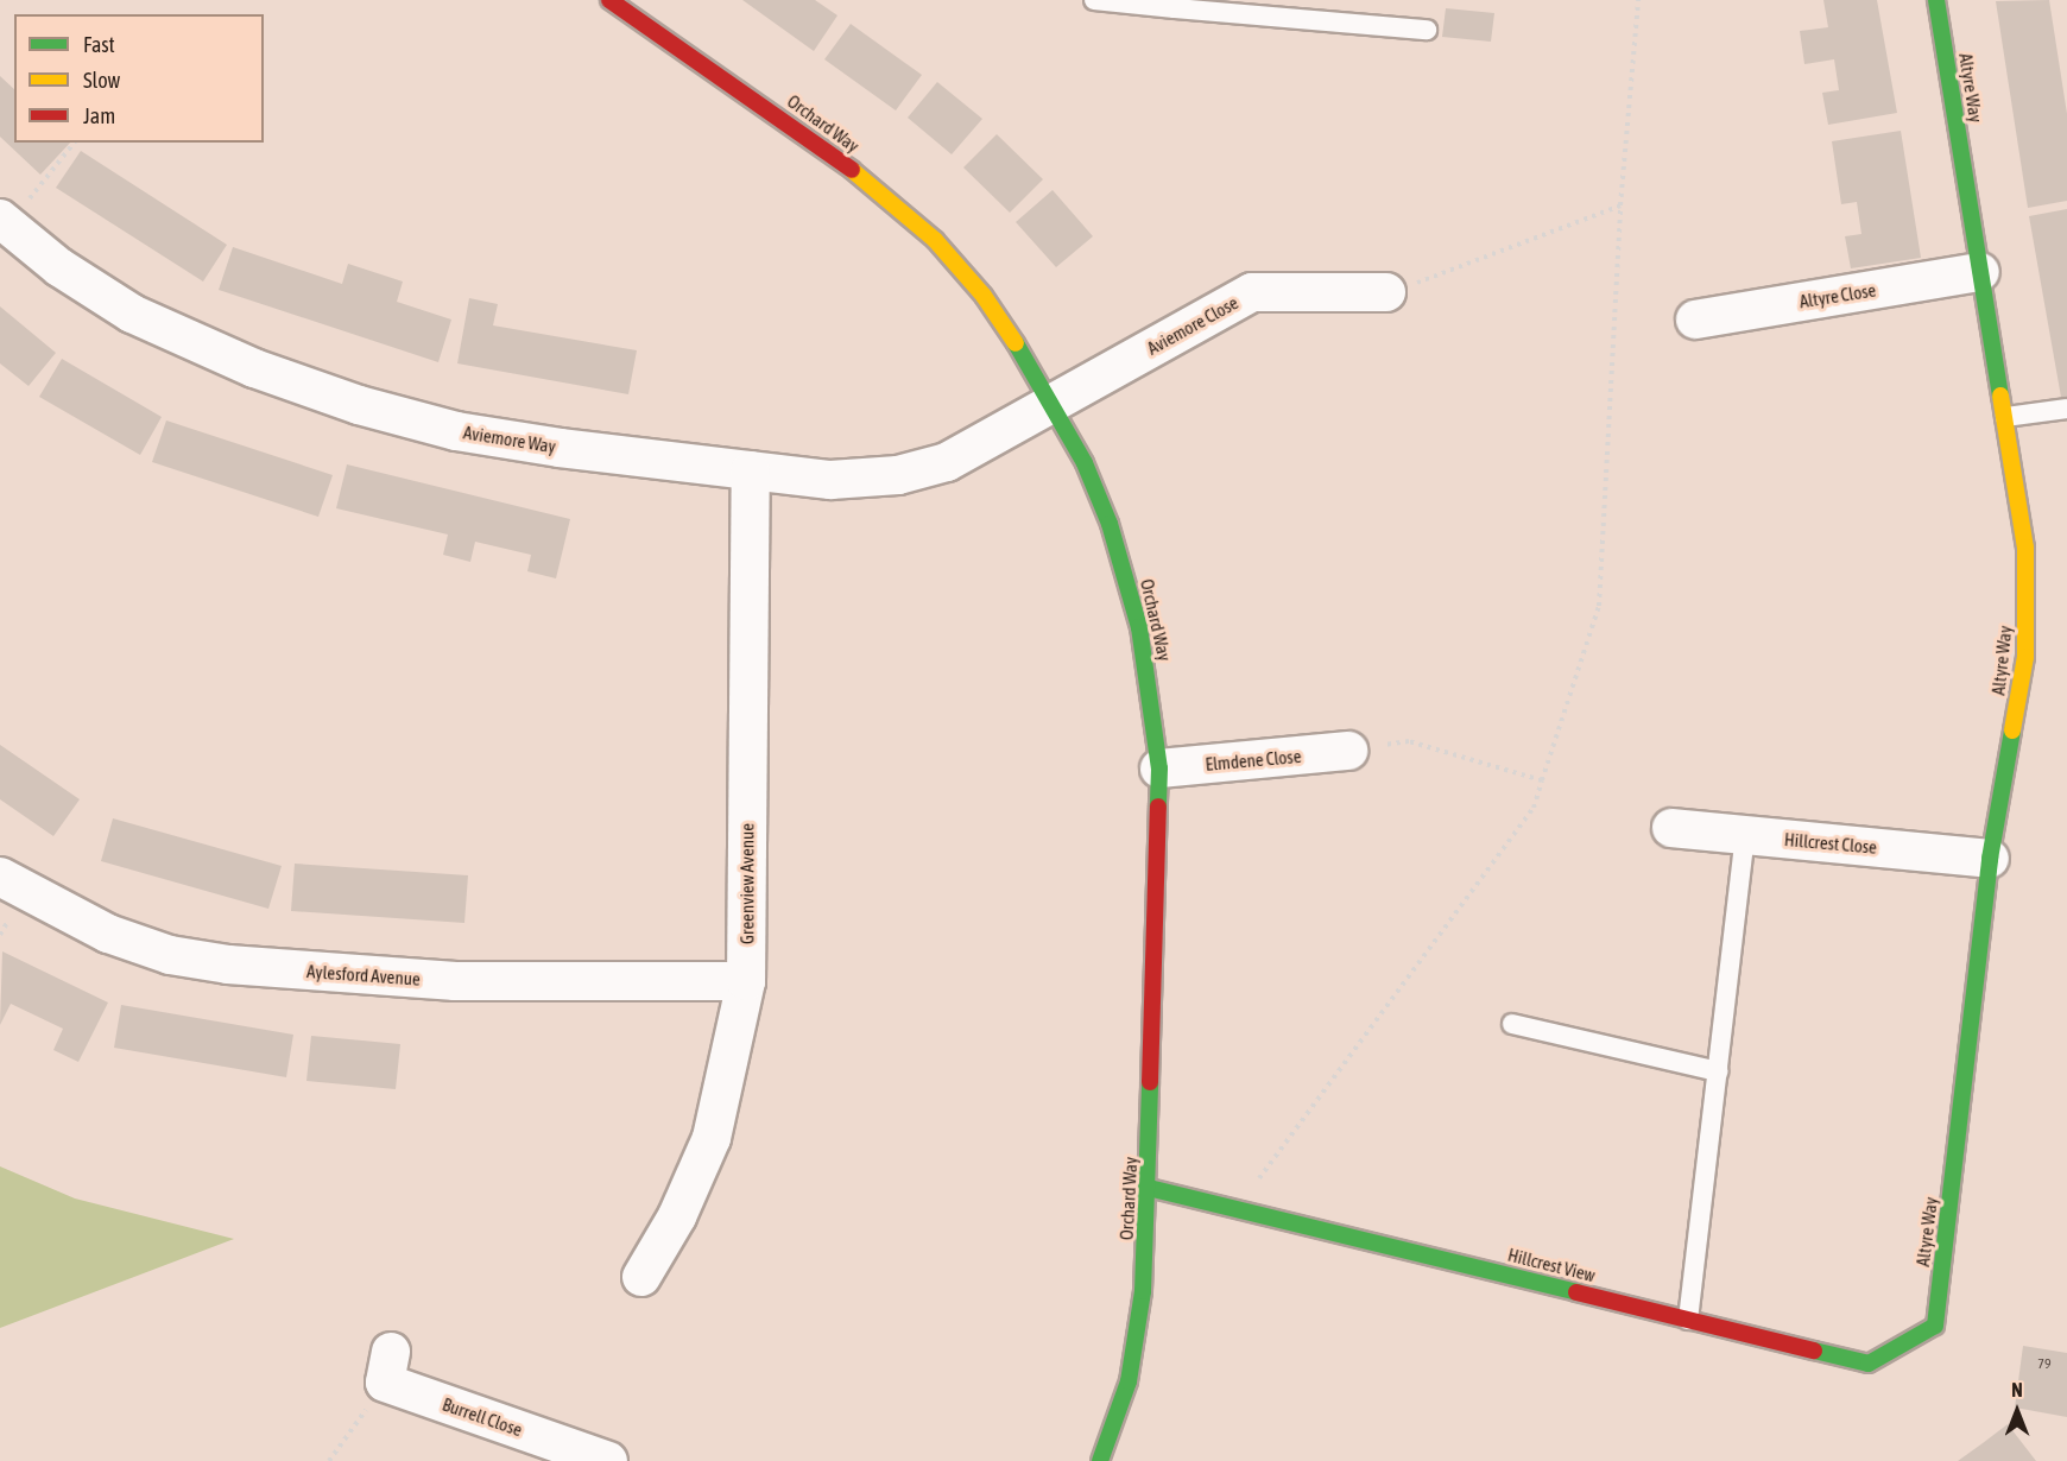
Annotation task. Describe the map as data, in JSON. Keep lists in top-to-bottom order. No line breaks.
{"streets":{"street":["Altyre Way","Orchard Way","Altyre Close","Aviemore Close","Aviemore Way","Elmdene Close","Hillcrest Close","Greenview Avenue","Aylesford Avenue","Hillcrest View","Burrell Close"]},"crossings":[["Altyre Way","Altyre Close"],["Altyre Way","Hillcrest Close"],["Altyre Way","Hillcrest View"],["Orchard Way","Aviemore Close"],["Orchard Way","Aviemore Way"],["Orchard Way","Elmdene Close"],["Orchard Way","Hillcrest View"],["Aviemore Close","Aviemore Way"],["Aviemore Way","Greenview Avenue"],["Greenview Avenue","Aylesford Avenue"]],"house_numbers":["79"],"legend":["Fast","Slow","Jam"],"north":"top"}
